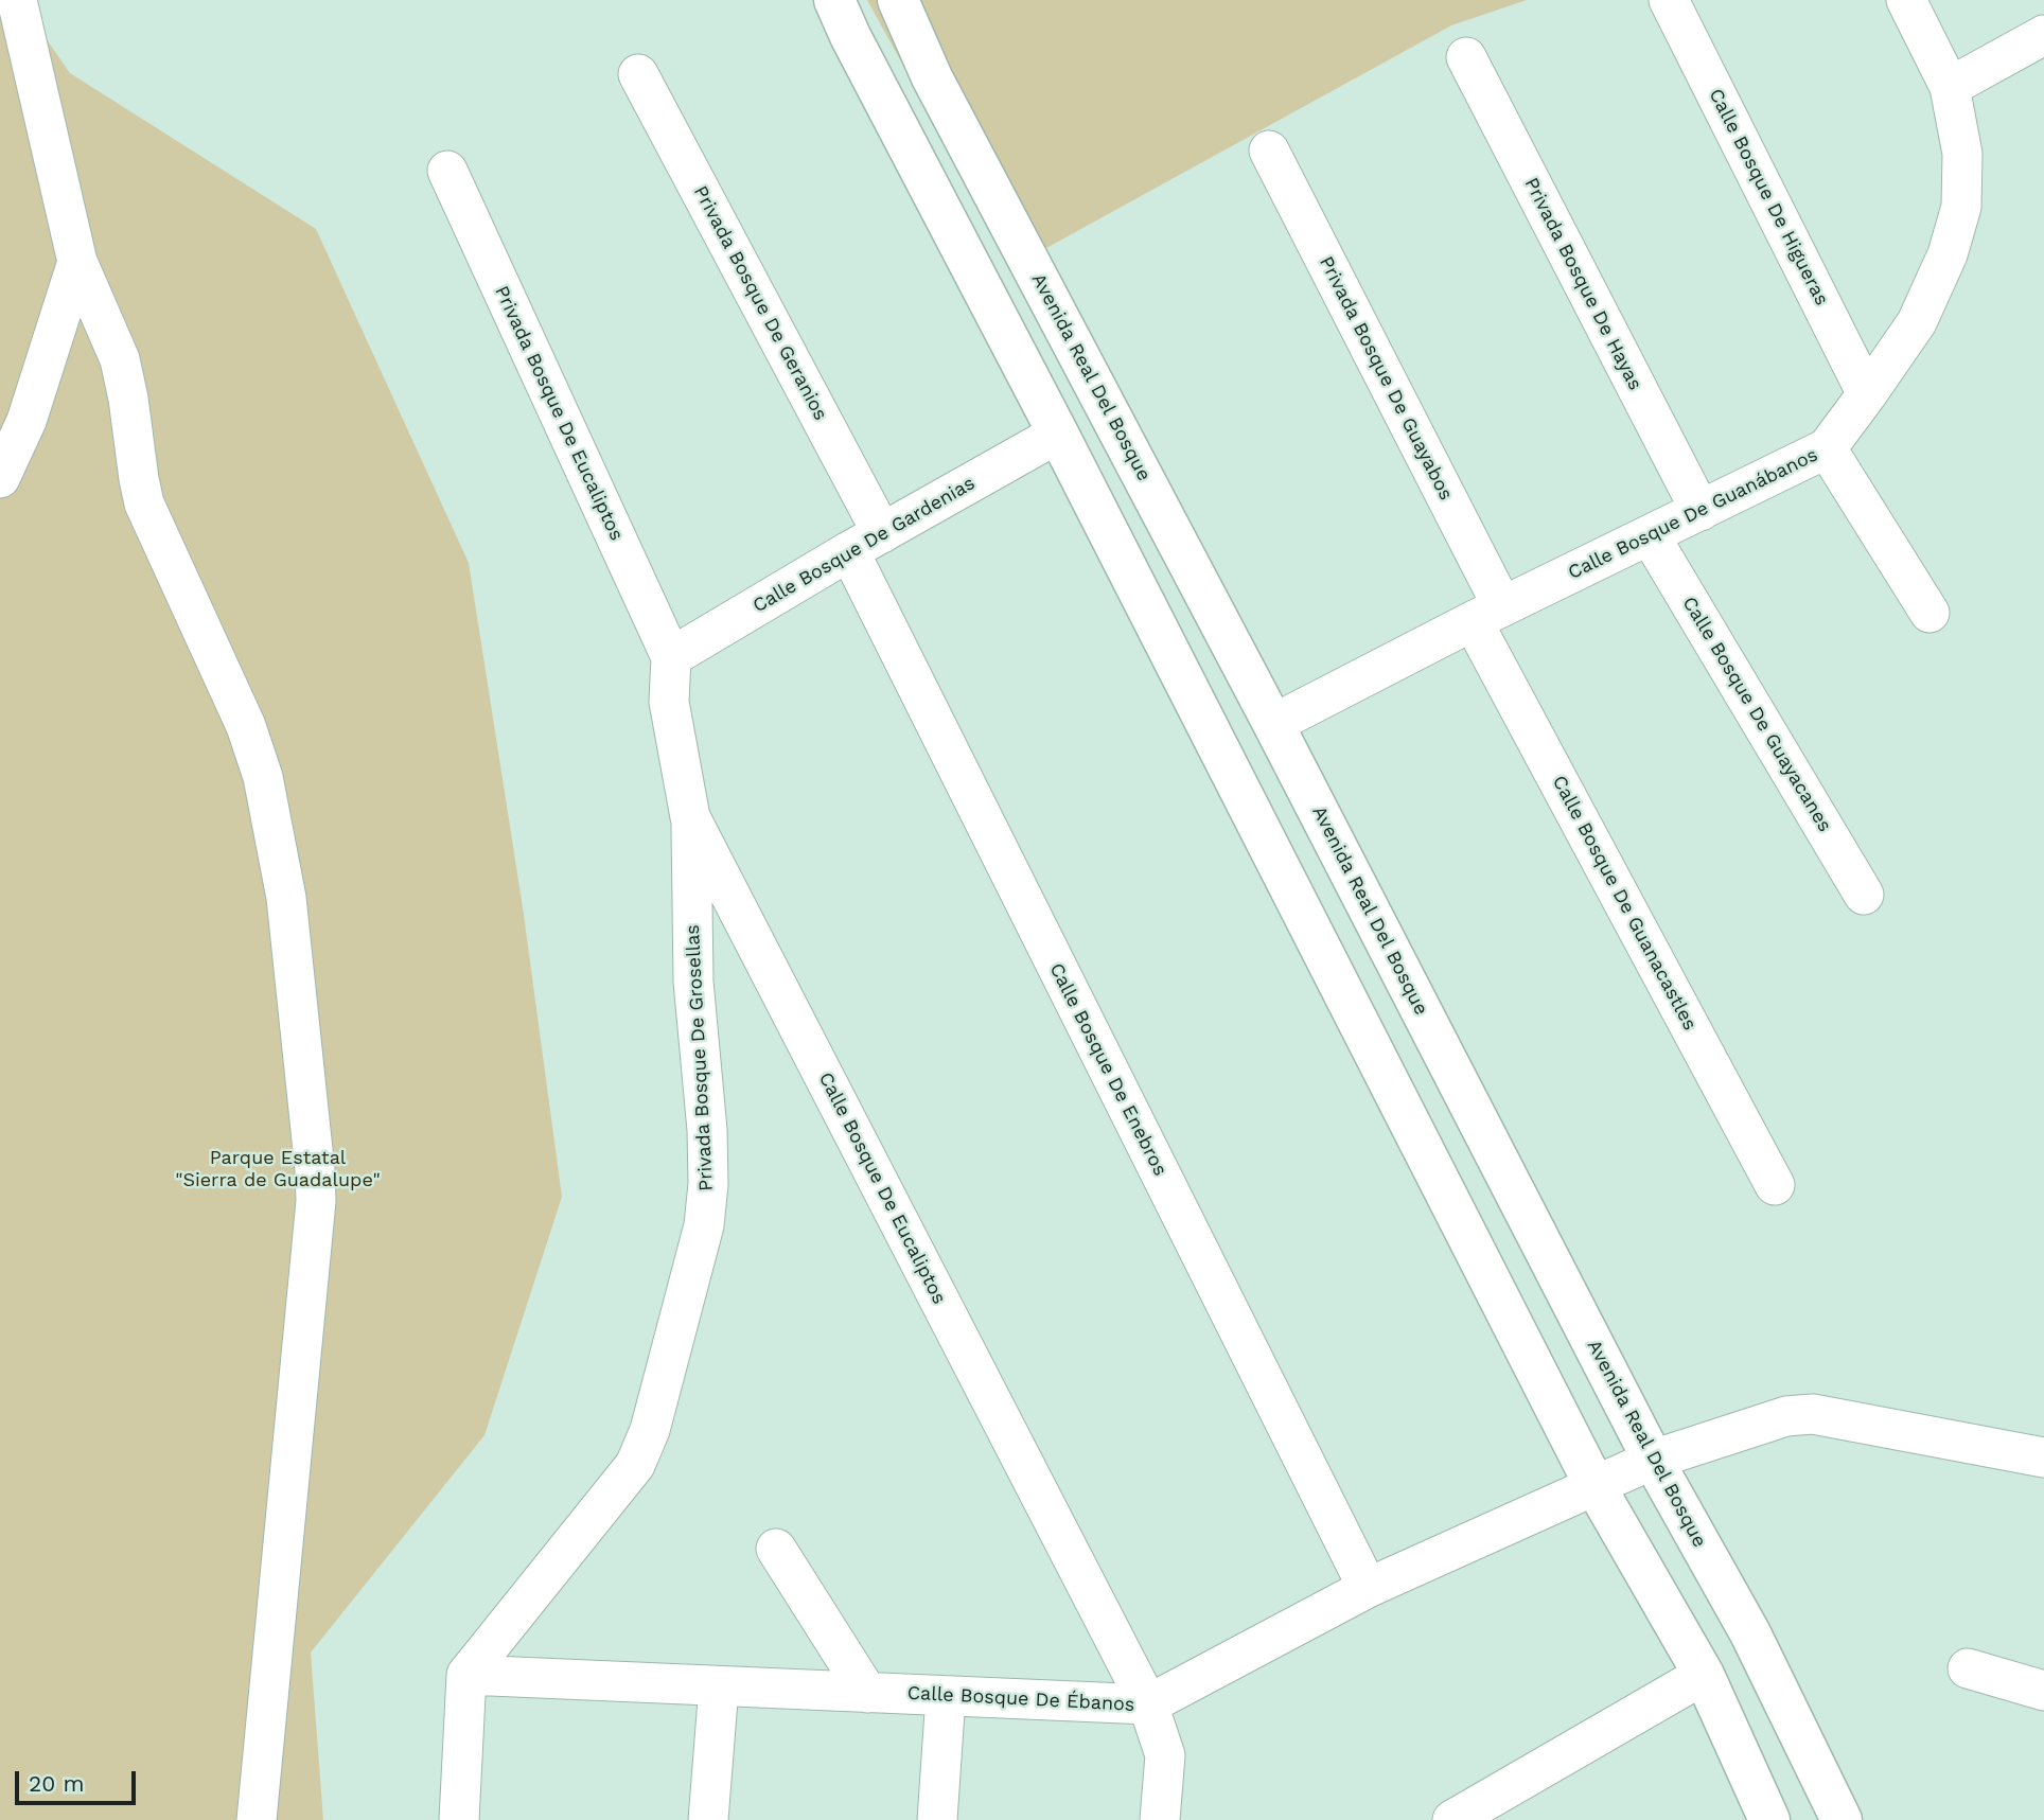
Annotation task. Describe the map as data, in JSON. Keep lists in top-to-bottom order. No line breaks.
{"streets":{"main road":["Avenida Real Del Bosque"],"street":["Calle Bosque De Higueras","Privada Bosque De Hayas","Privada Bosque De Geranios","Privada Bosque De Guayabos","Privada Bosque De Eucaliptos","Calle Bosque De Guanábanos","Calle Bosque De Gardenias","Calle Bosque De Guayacanes","Calle Bosque De Guanacastles","Privada Bosque De Grosellas","Calle Bosque De Enebros","Calle Bosque De Eucaliptos","Calle Bosque De Ébanos"]},"crossings":[["Calle Bosque De Higueras","Calle Bosque De Guanábanos"],["Privada Bosque De Hayas","Calle Bosque De Guanábanos"],["Privada Bosque De Geranios","Calle Bosque De Gardenias"],["Privada Bosque De Geranios","Calle Bosque De Enebros"],["Avenida Real Del Bosque","Calle Bosque De Guanábanos"],["Avenida Real Del Bosque","Calle Bosque De Ébanos"],["Privada Bosque De Guayabos","Calle Bosque De Guanábanos"],["Privada Bosque De Guayabos","Calle Bosque De Guanacastles"],["Privada Bosque De Eucaliptos","Calle Bosque De Gardenias"],["Privada Bosque De Eucaliptos","Calle Bosque De Eucaliptos"],["Calle Bosque De Guanábanos","Calle Bosque De Guayacanes"],["Calle Bosque De Guanábanos","Calle Bosque De Guanacastles"],["Calle Bosque De Gardenias","Calle Bosque De Enebros"],["Calle Bosque De Gardenias","Calle Bosque De Eucaliptos"],["Privada Bosque De Grosellas","Calle Bosque De Eucaliptos"],["Privada Bosque De Grosellas","Calle Bosque De Ébanos"],["Calle Bosque De Enebros","Calle Bosque De Ébanos"],["Calle Bosque De Eucaliptos","Calle Bosque De Ébanos"]],"parks":["Parque Estatal \"Sierra de Guadalupe\""],"scale_bar":"20 m"}
